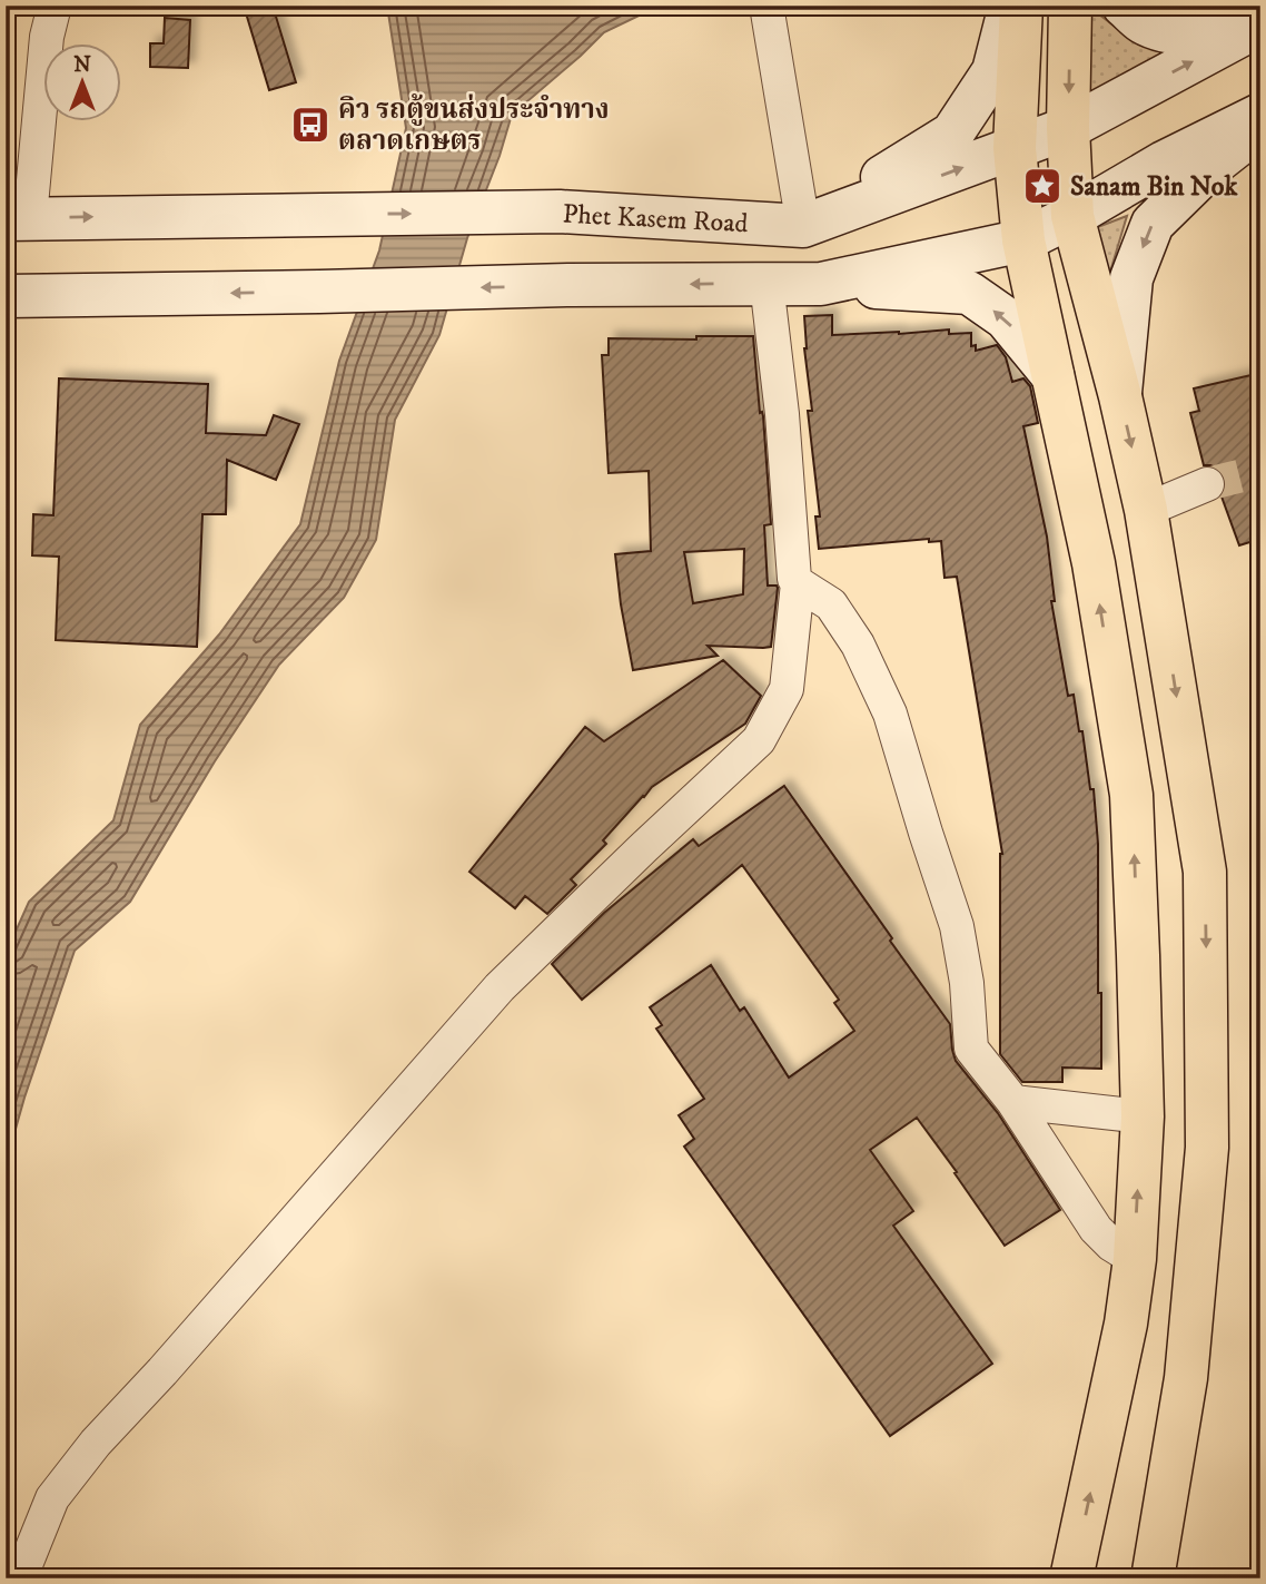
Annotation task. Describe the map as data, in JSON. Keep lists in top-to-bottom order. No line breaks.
{"streets":{"main road":["Phet Kasem Road"]},"places":{"bus stop":["คิว รถตู้ขนส่งประจำทาง ตลาดเกษตร"],"place":["Sanam Bin Nok"]},"north":"top"}
